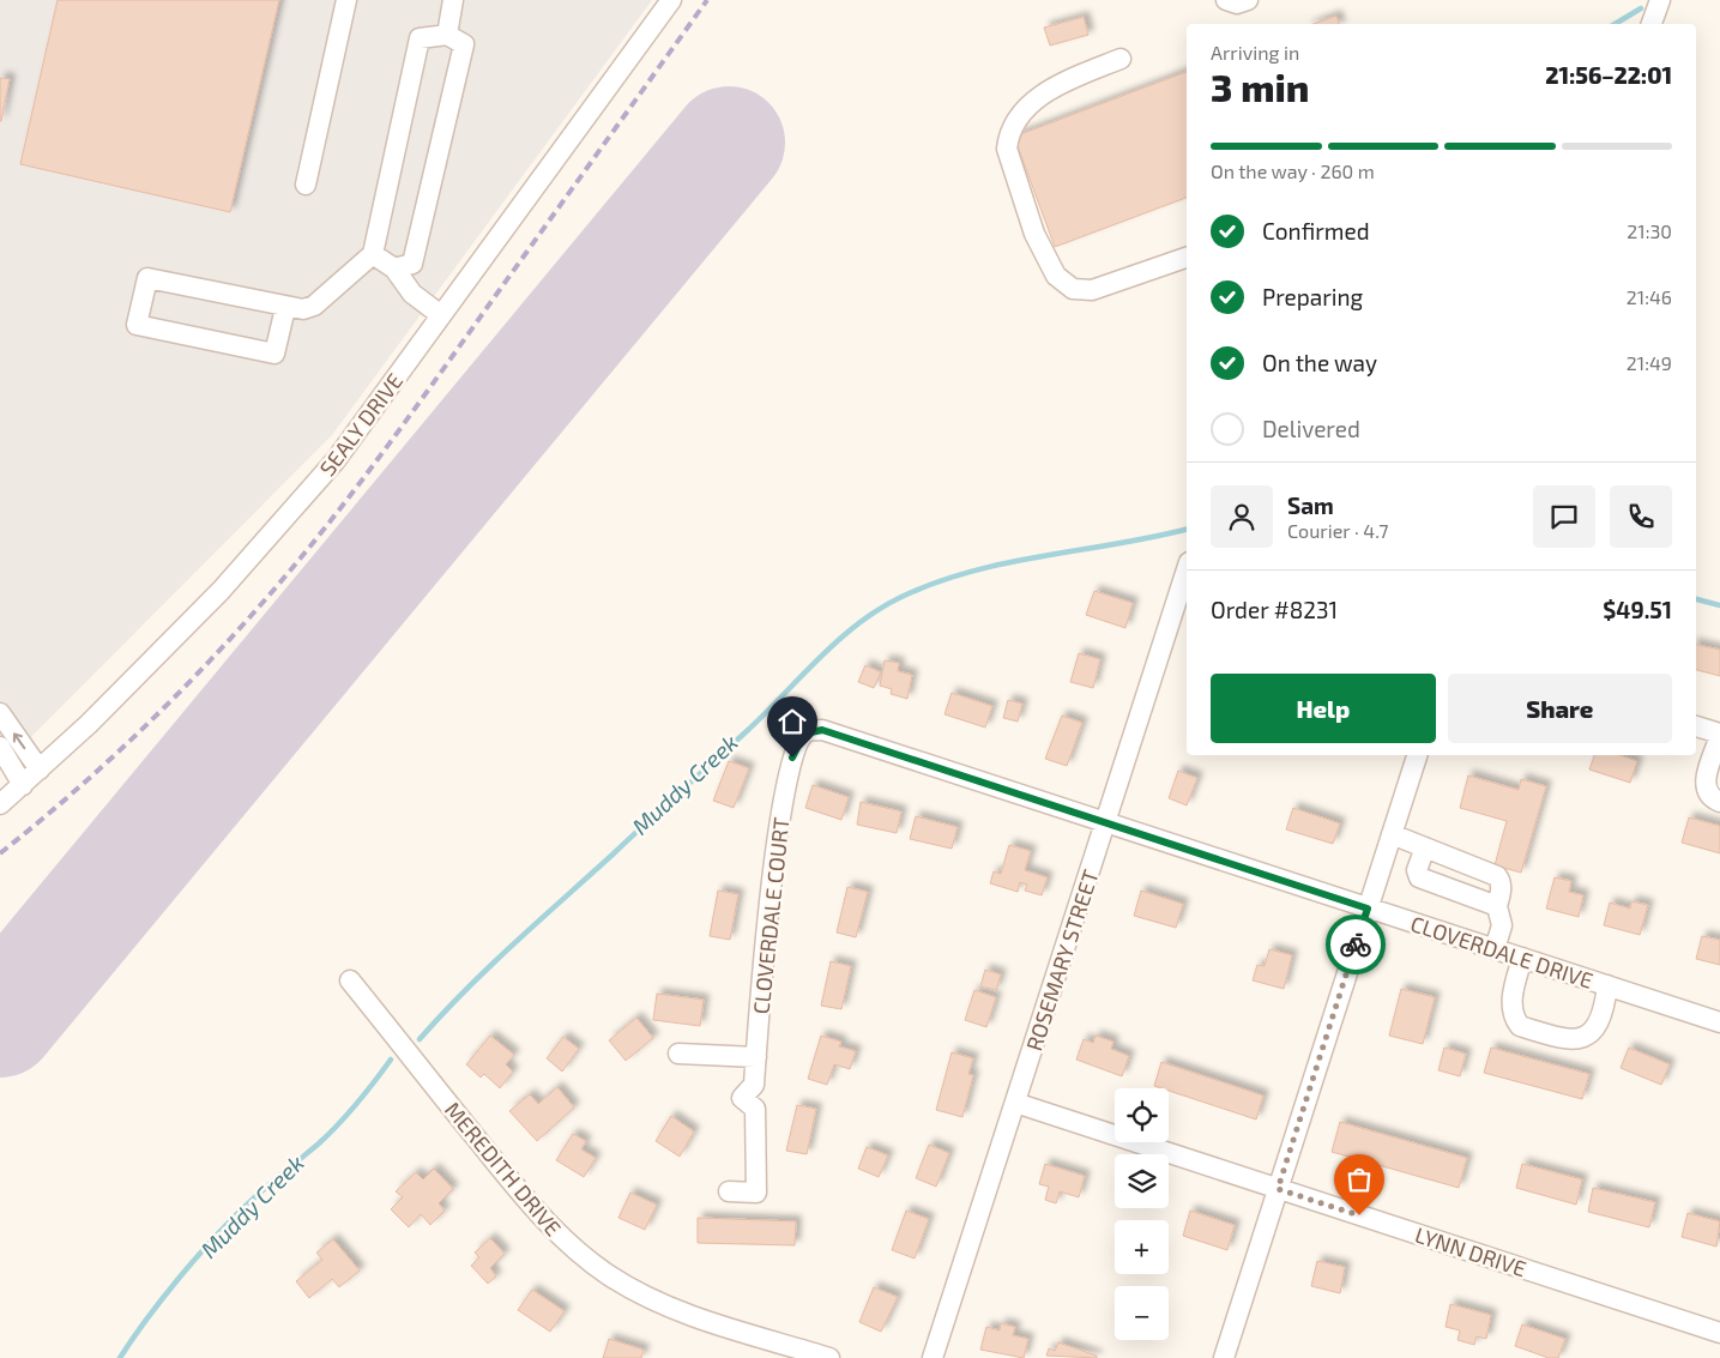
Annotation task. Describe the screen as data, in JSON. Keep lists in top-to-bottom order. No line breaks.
{"streets":{"street":["SEALY DRIVE","CLOVERDALE COURT","CLOVERDALE DRIVE","ROSEMARY STREET","MEREDITH DRIVE","LYNN DRIVE"]},"crossings":[["CLOVERDALE COURT","CLOVERDALE DRIVE"],["CLOVERDALE DRIVE","ROSEMARY STREET"],["ROSEMARY STREET","LYNN DRIVE"]],"water":["Muddy Creek"],"page":{"heading":["3 min","Arriving in","21:56–22:01"],"panel":["Sam","Courier · 4.7","Order #8231","$49.51"],"bar":"On the way · 260 m","list":[["Confirmed","21:30"],["Preparing","21:46"],["On the way","21:49"],"Delivered"],"buttons":["Help","Share"],"map_buttons":["+","−"]}}
